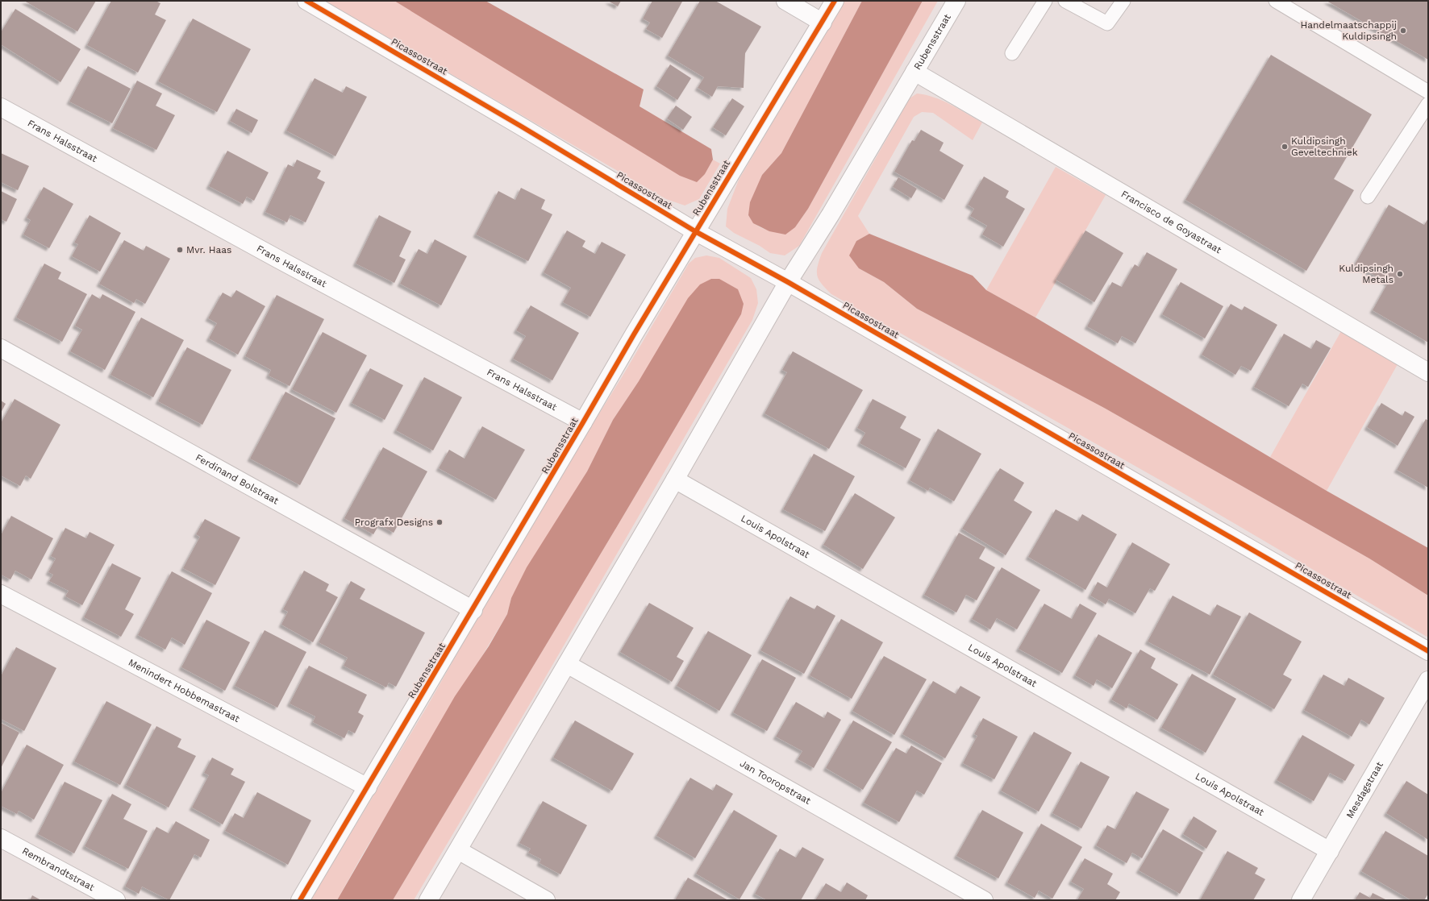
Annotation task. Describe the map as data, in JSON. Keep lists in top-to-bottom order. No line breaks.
{"streets":{"street":["Rubensstraat","Picassostraat","Frans Halsstraat","Francisco de Goyastraat","Ferdinand Bolstraat","Louis Apolstraat","Menindert Hobbemastraat","Jan Tooropstraat","Mesdagstraat","Rembrandtstraat"]},"crossings":[["Rubensstraat","Picassostraat"],["Rubensstraat","Frans Halsstraat"],["Rubensstraat","Francisco de Goyastraat"],["Rubensstraat","Ferdinand Bolstraat"],["Rubensstraat","Louis Apolstraat"],["Rubensstraat","Menindert Hobbemastraat"],["Rubensstraat","Jan Tooropstraat"],["Louis Apolstraat","Mesdagstraat"]],"places":["Handelmaatschappij Kuldipsingh","Kuldipsingh Geveltechniek","Mvr. Haas","Kuldipsingh Metals","Prografx Designs"]}
